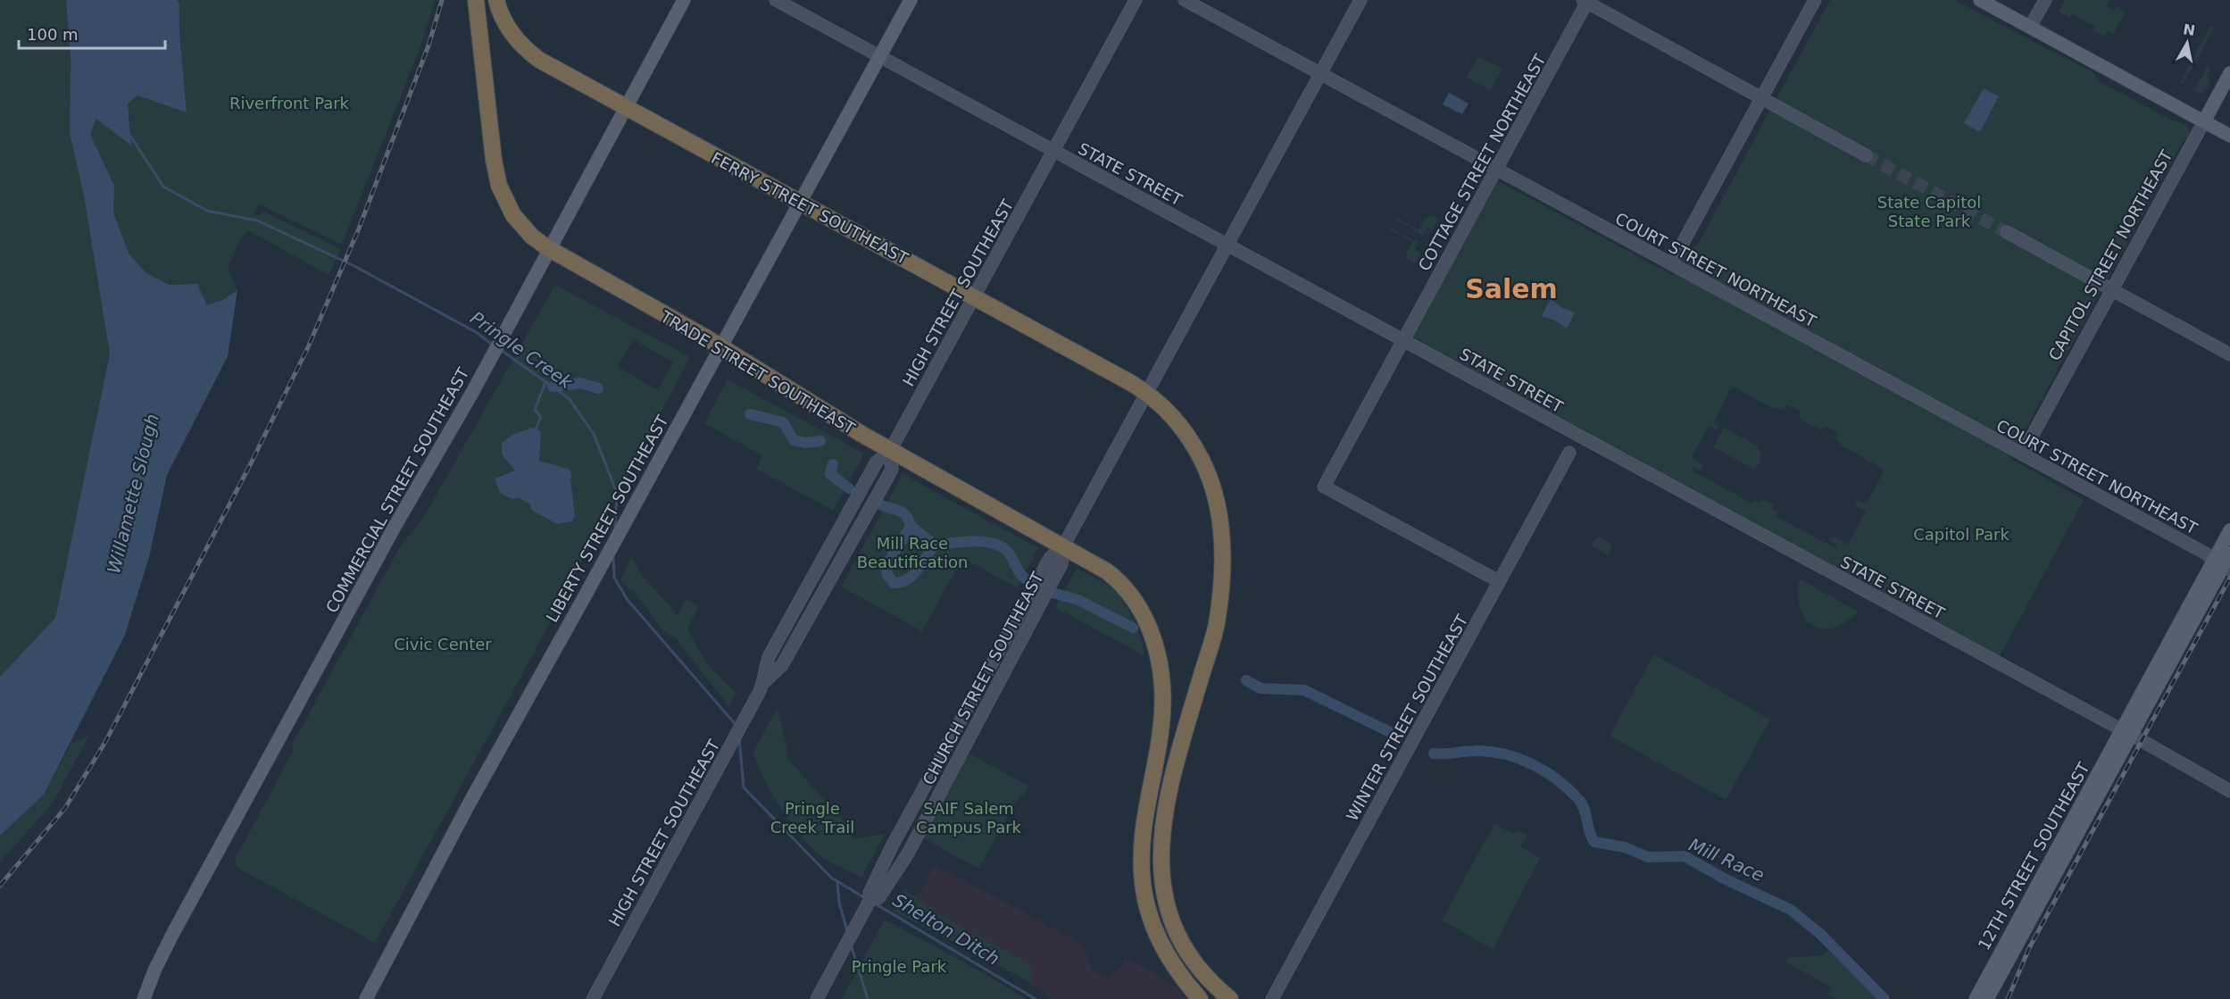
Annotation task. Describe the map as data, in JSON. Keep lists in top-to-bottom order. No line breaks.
{"streets":{"highway":["FERRY STREET SOUTHEAST","TRADE STREET SOUTHEAST"],"main road":["CAPITOL STREET NORTHEAST","COMMERCIAL STREET SOUTHEAST","LIBERTY STREET SOUTHEAST","12TH STREET SOUTHEAST"],"street":["COTTAGE STREET NORTHEAST","STATE STREET","COURT STREET NORTHEAST","HIGH STREET SOUTHEAST","CHURCH STREET SOUTHEAST","WINTER STREET SOUTHEAST"]},"crossings":[["COTTAGE STREET NORTHEAST","STATE STREET"],["COTTAGE STREET NORTHEAST","COURT STREET NORTHEAST"],["COTTAGE STREET NORTHEAST","WINTER STREET SOUTHEAST"],["STATE STREET","HIGH STREET SOUTHEAST"],["STATE STREET","LIBERTY STREET SOUTHEAST"],["STATE STREET","CHURCH STREET SOUTHEAST"],["STATE STREET","12TH STREET SOUTHEAST"],["FERRY STREET SOUTHEAST","HIGH STREET SOUTHEAST"],["FERRY STREET SOUTHEAST","COMMERCIAL STREET SOUTHEAST"],["FERRY STREET SOUTHEAST","LIBERTY STREET SOUTHEAST"],["FERRY STREET SOUTHEAST","CHURCH STREET SOUTHEAST"],["CAPITOL STREET NORTHEAST","COURT STREET NORTHEAST"],["COURT STREET NORTHEAST","CHURCH STREET SOUTHEAST"],["HIGH STREET SOUTHEAST","TRADE STREET SOUTHEAST"],["TRADE STREET SOUTHEAST","COMMERCIAL STREET SOUTHEAST"],["TRADE STREET SOUTHEAST","LIBERTY STREET SOUTHEAST"],["TRADE STREET SOUTHEAST","CHURCH STREET SOUTHEAST"]],"districts":["Salem"],"water":["Pringle Creek","Willamette Slough","Mill Race","Shelton Ditch"],"parks":["Riverfront Park","State Capitol State Park","Capitol Park","Mill Race Beautification","Civic Center","Pringle Creek Trail","SAIF Salem Campus Park","Pringle Park"],"scale_bar":"100 m","north":"top"}
